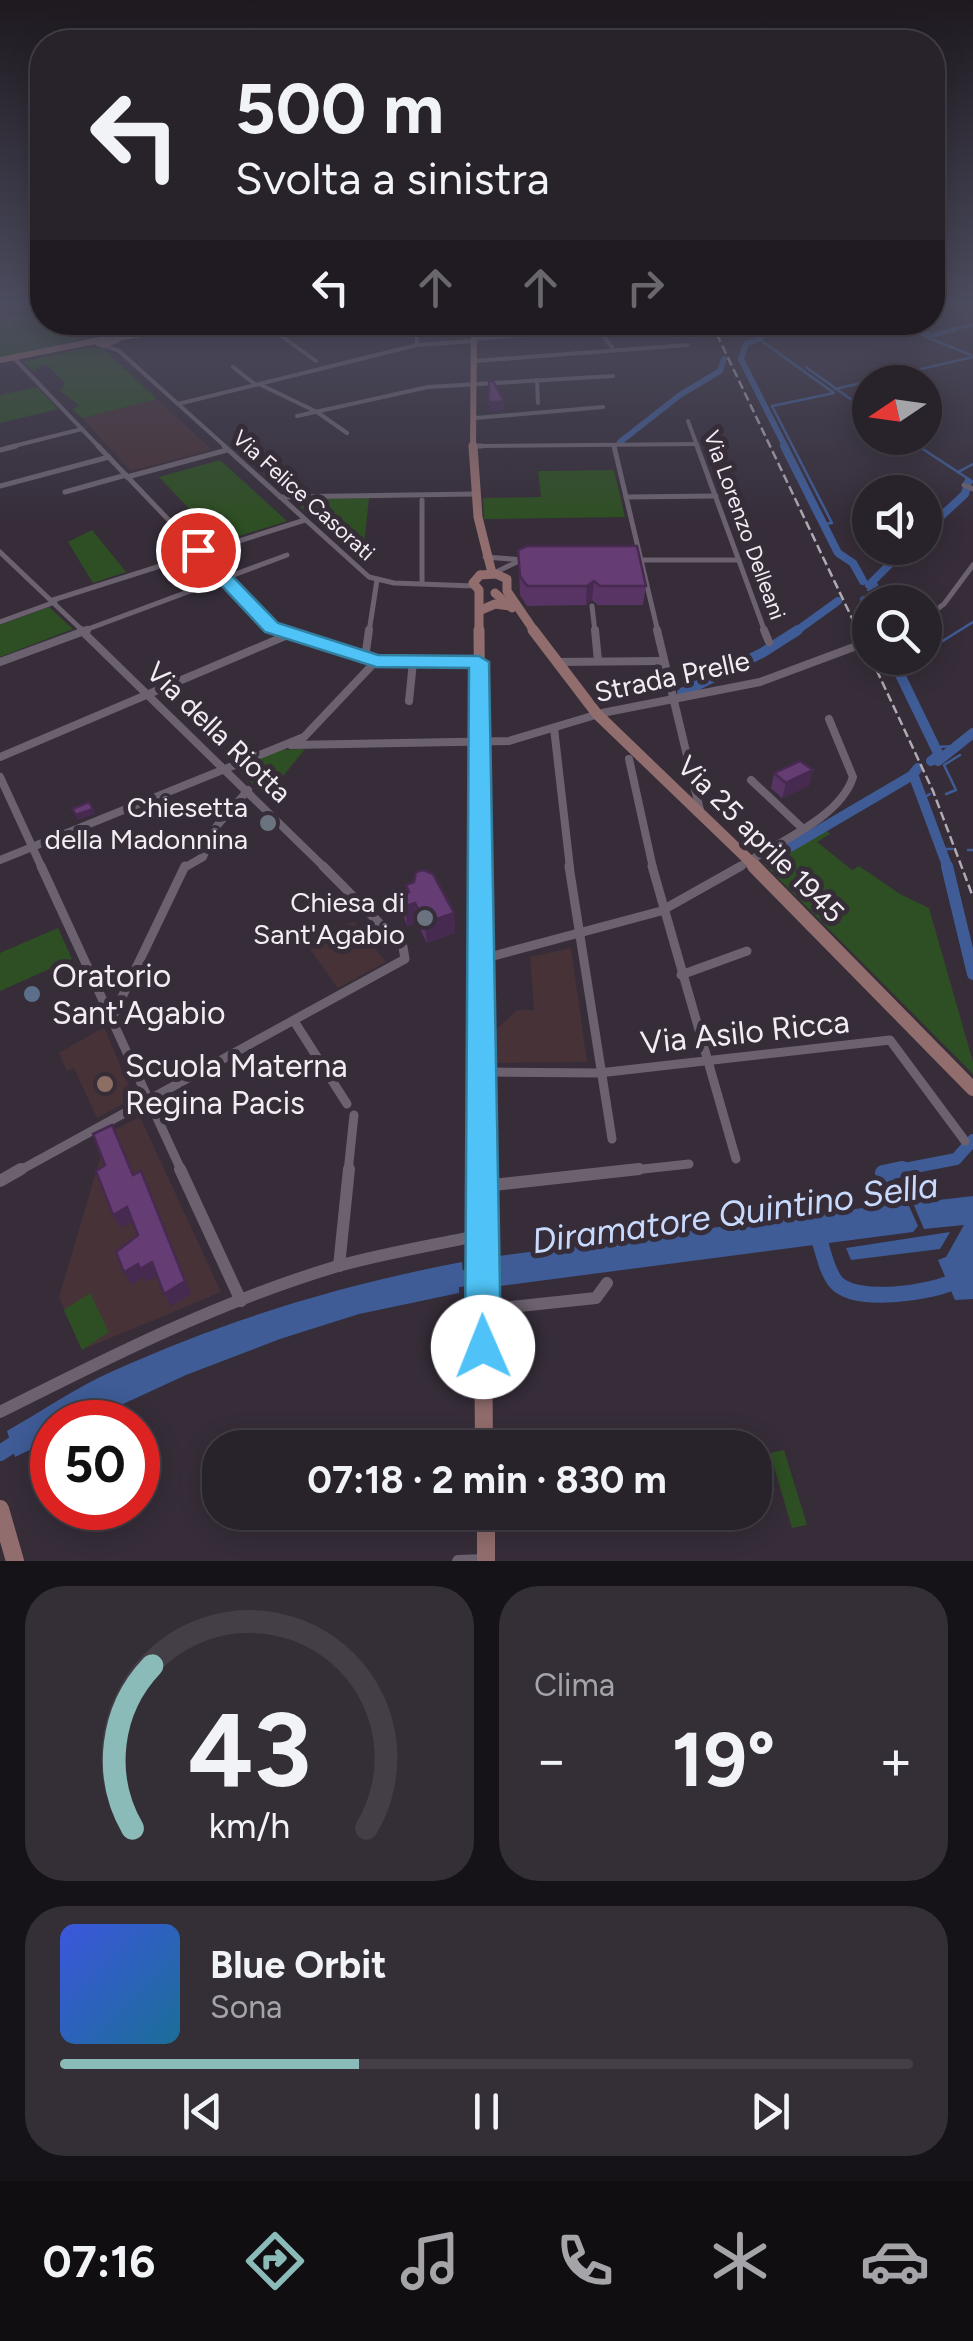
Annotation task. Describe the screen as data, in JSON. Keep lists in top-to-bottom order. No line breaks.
{"streets":{"main road":["Via 25 aprile 1945"],"street":["Via Felice Casorati","Via Lorenzo Delleani","Strada Prelle","Via della Riotta","Via Asilo Ricca"]},"crossings":[["Via Felice Casorati","Via 25 aprile 1945"],["Strada Prelle","Via 25 aprile 1945"]],"water":["Diramatore Quintino Sella"],"places":["Chiesetta della Madonnina","Chiesa di Sant'Agabio","Oratorio Sant'Agabio","Scuola Materna Regina Pacis"],"north":"left","page":{"turn":["500 m","Svolta a sinistra"],"limit":"50","trip":"07:18 · 2 min · 830 m","tile":"Clima","heat":["−","19°","+"],"song":["Blue Orbit","Sona"],"tabs":"07:16","gauge":["43","km/h"]}}
